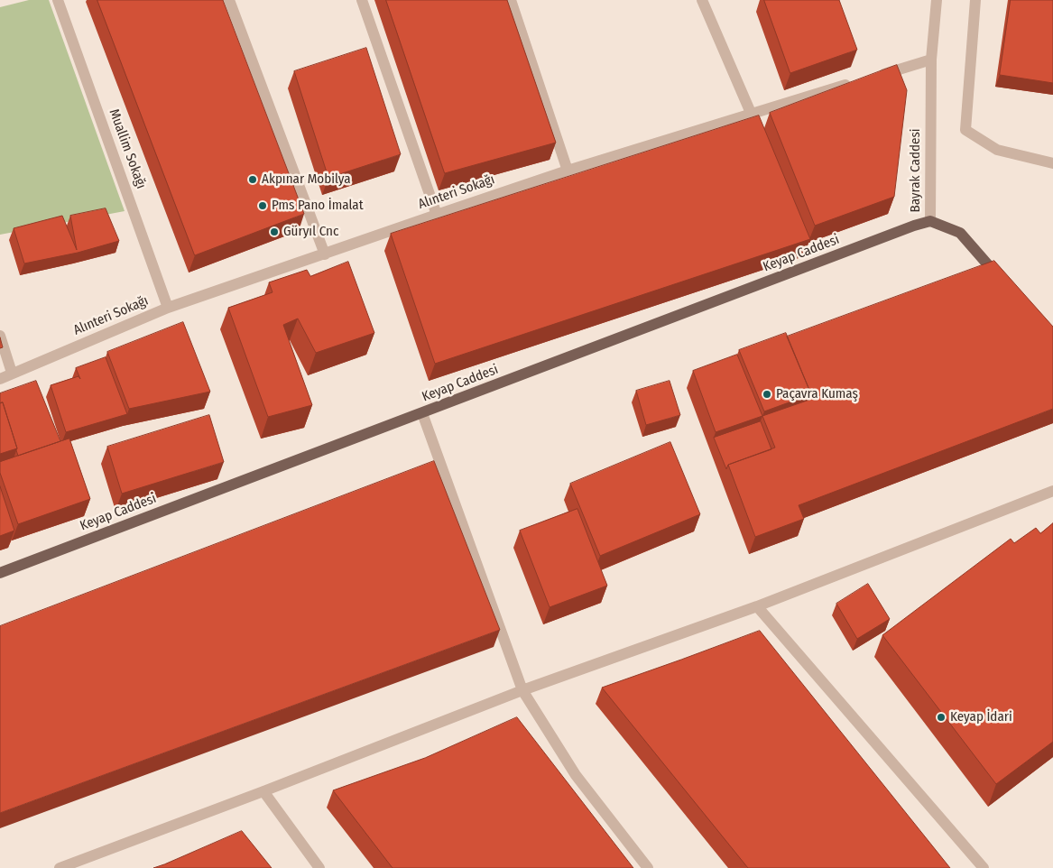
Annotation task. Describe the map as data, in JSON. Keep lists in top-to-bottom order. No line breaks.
{"streets":{"main road":["Bayrak Caddesi","Keyap Caddesi"],"street":["Muallim Sokağı","Alınteri Sokağı"]},"crossings":[["Muallim Sokağı","Alınteri Sokağı"],["Bayrak Caddesi","Keyap Caddesi"]],"places":["Akpınar Mobilya","Pms Pano İmalat","Güryıl Cnc","Paçavra Kumaş","Keyap İdari"]}
